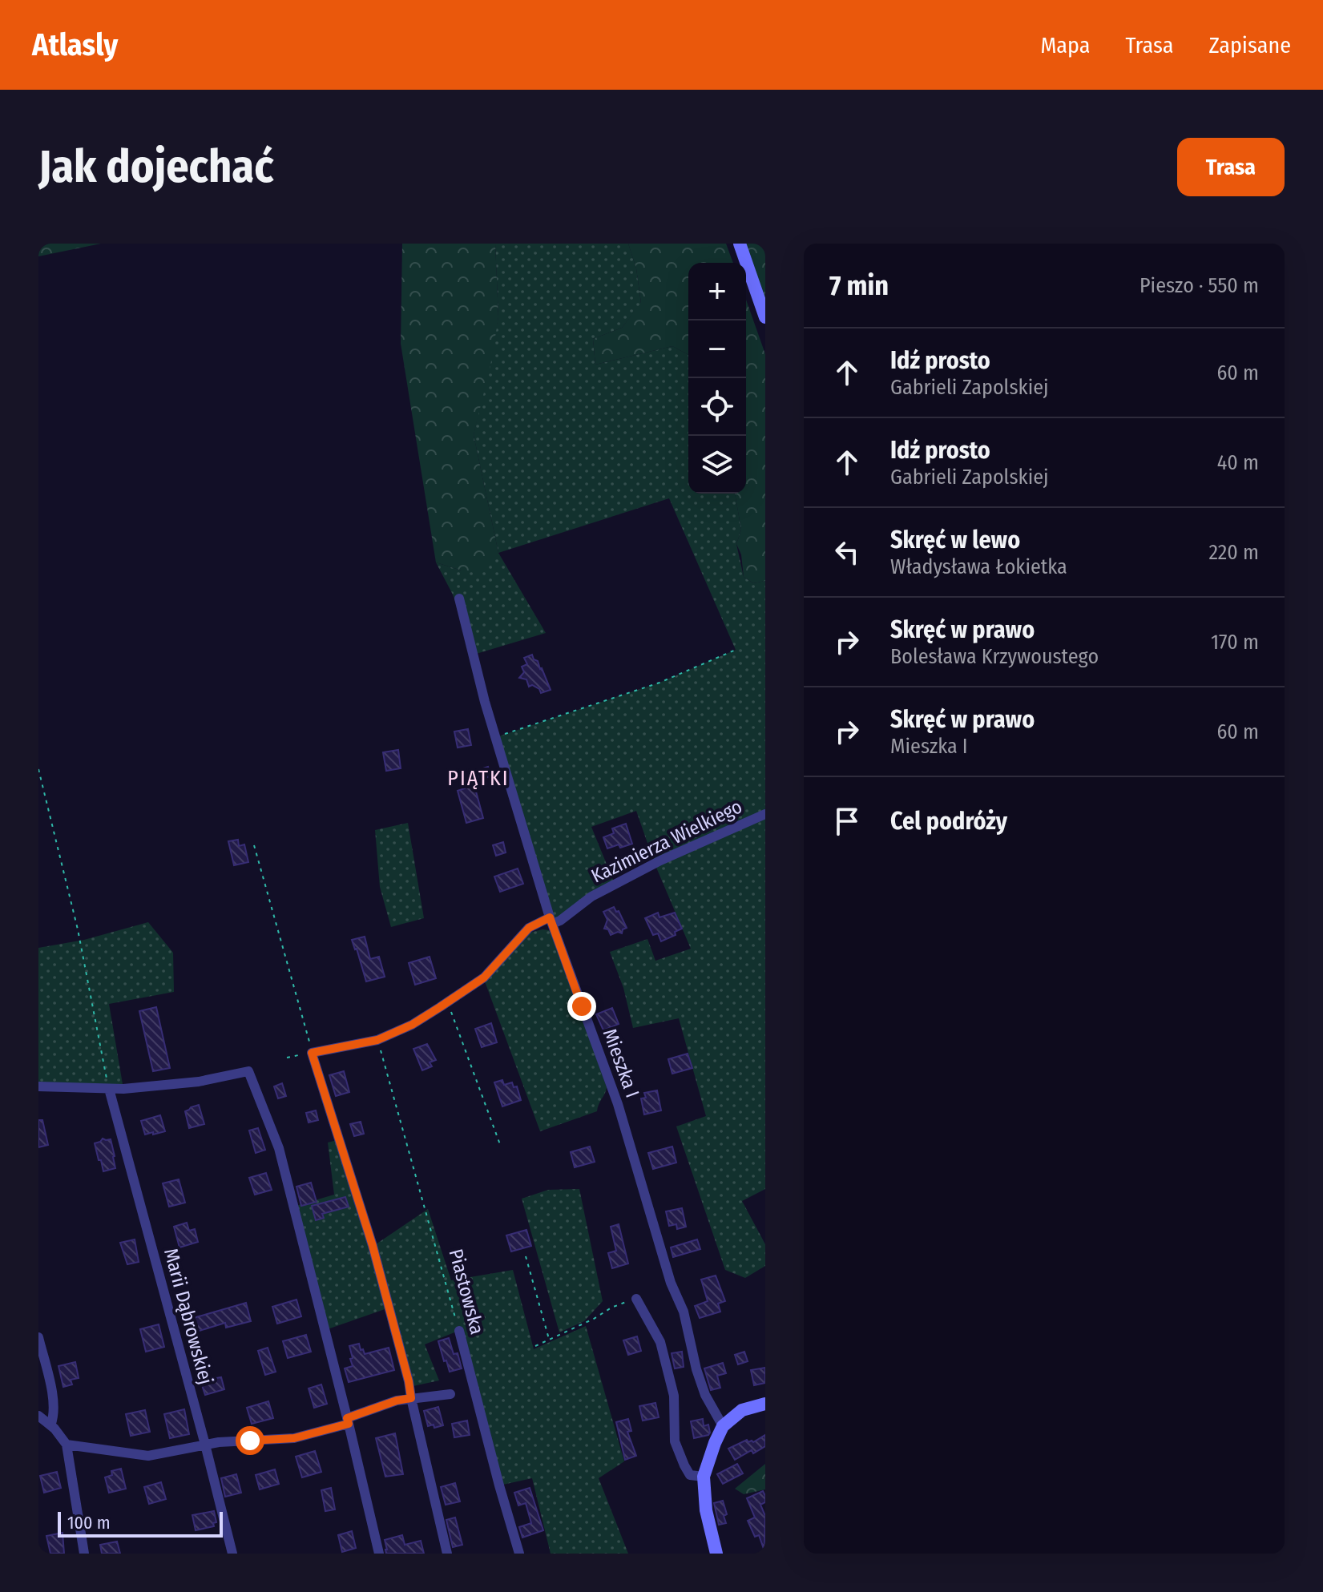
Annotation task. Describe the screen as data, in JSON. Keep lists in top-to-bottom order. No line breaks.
{"streets":{"street":["Kazimierza Wielkiego","Mieszka I","Piastowska","Marii Dąbrowskiej"]},"crossings":[["Kazimierza Wielkiego","Mieszka I"],["Kazimierza Wielkiego","Piastowska"]],"districts":["PIĄTKI"],"scale_bar":"100 m","page":{"header":"Atlasly","nav":["Mapa","Trasa","Zapisane"],"buttons":"Trasa","title":"Jak dojechać","heading":["7 min","Pieszo · 550 m"],"map_buttons":["+","−"],"list":[["Idź prosto","Gabrieli Zapolskiej","60 m"],["Idź prosto","Gabrieli Zapolskiej","40 m"],["Skręć w lewo","Władysława Łokietka","220 m"],["Skręć w prawo","Bolesława Krzywoustego","170 m"],["Skręć w prawo","Mieszka I","60 m"],"Cel podróży"],"scale":"100 m"}}
